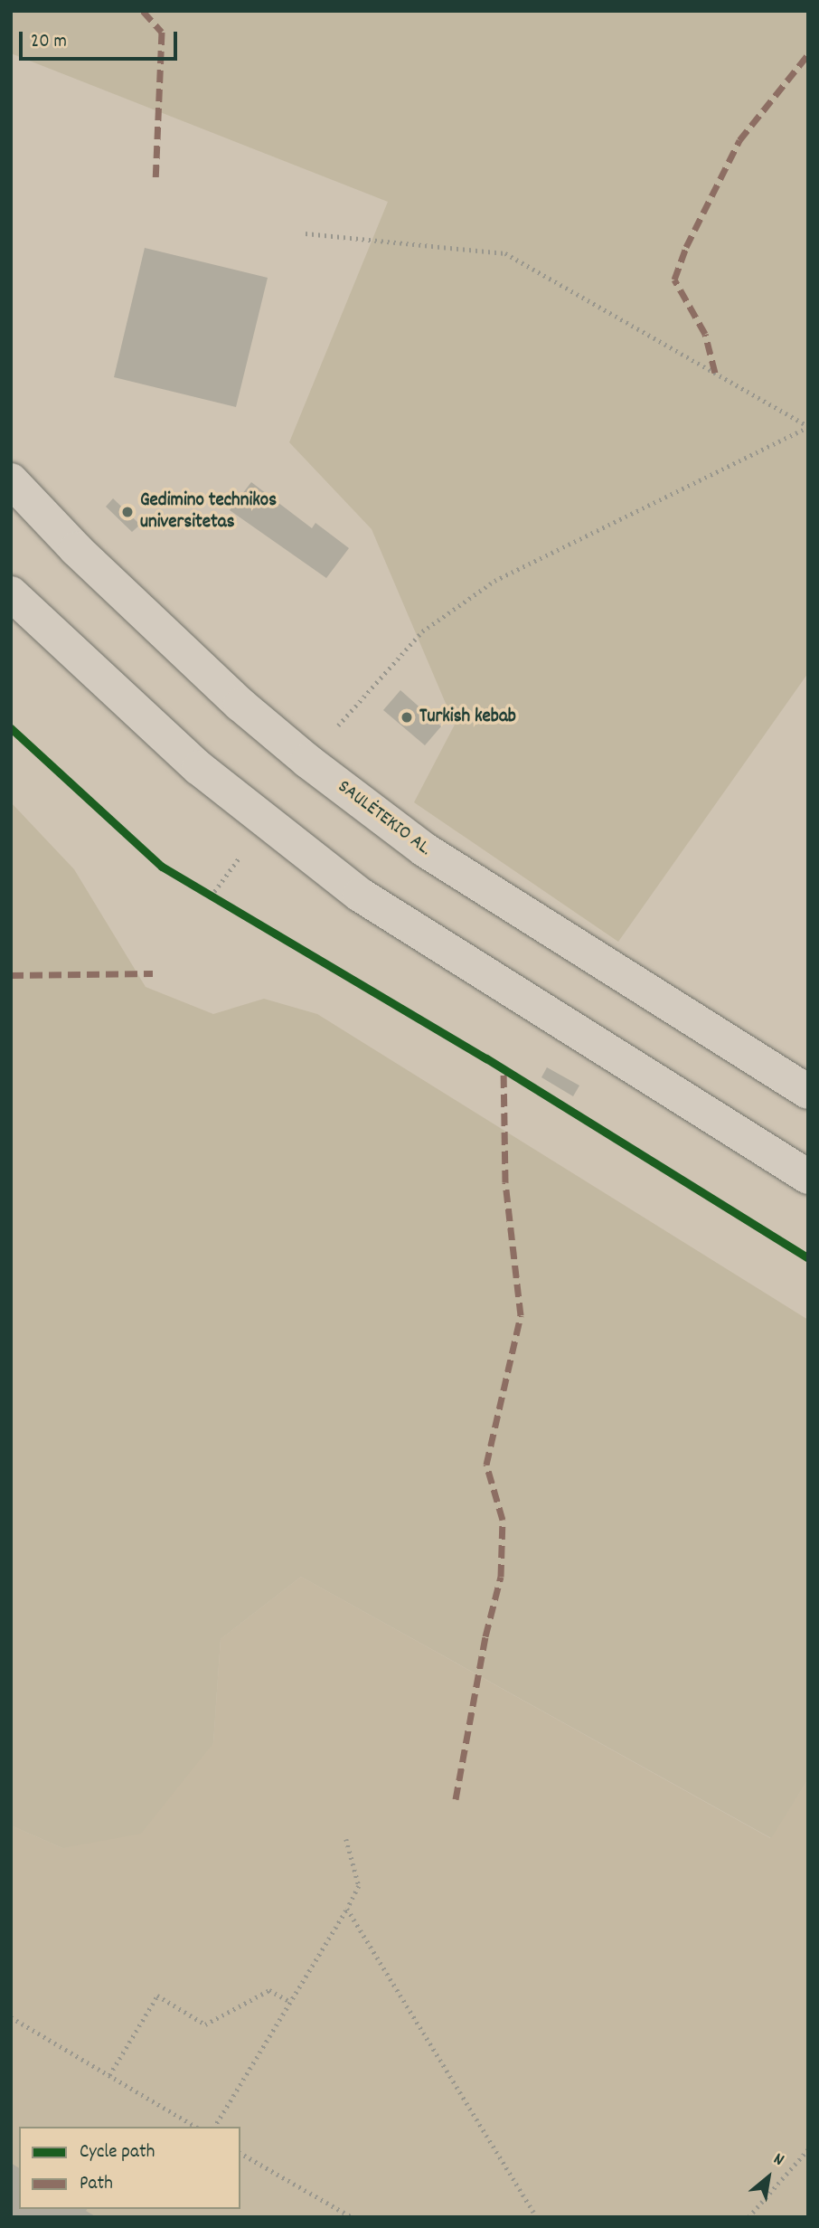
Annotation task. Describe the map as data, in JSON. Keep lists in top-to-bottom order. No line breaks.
{"streets":{"main road":["SAULĖTEKIO AL."]},"places":["Gedimino technikos universitetas","Turkish kebab"],"legend":["Cycle path","Path"],"scale_bar":"20 m","north":"top right"}
